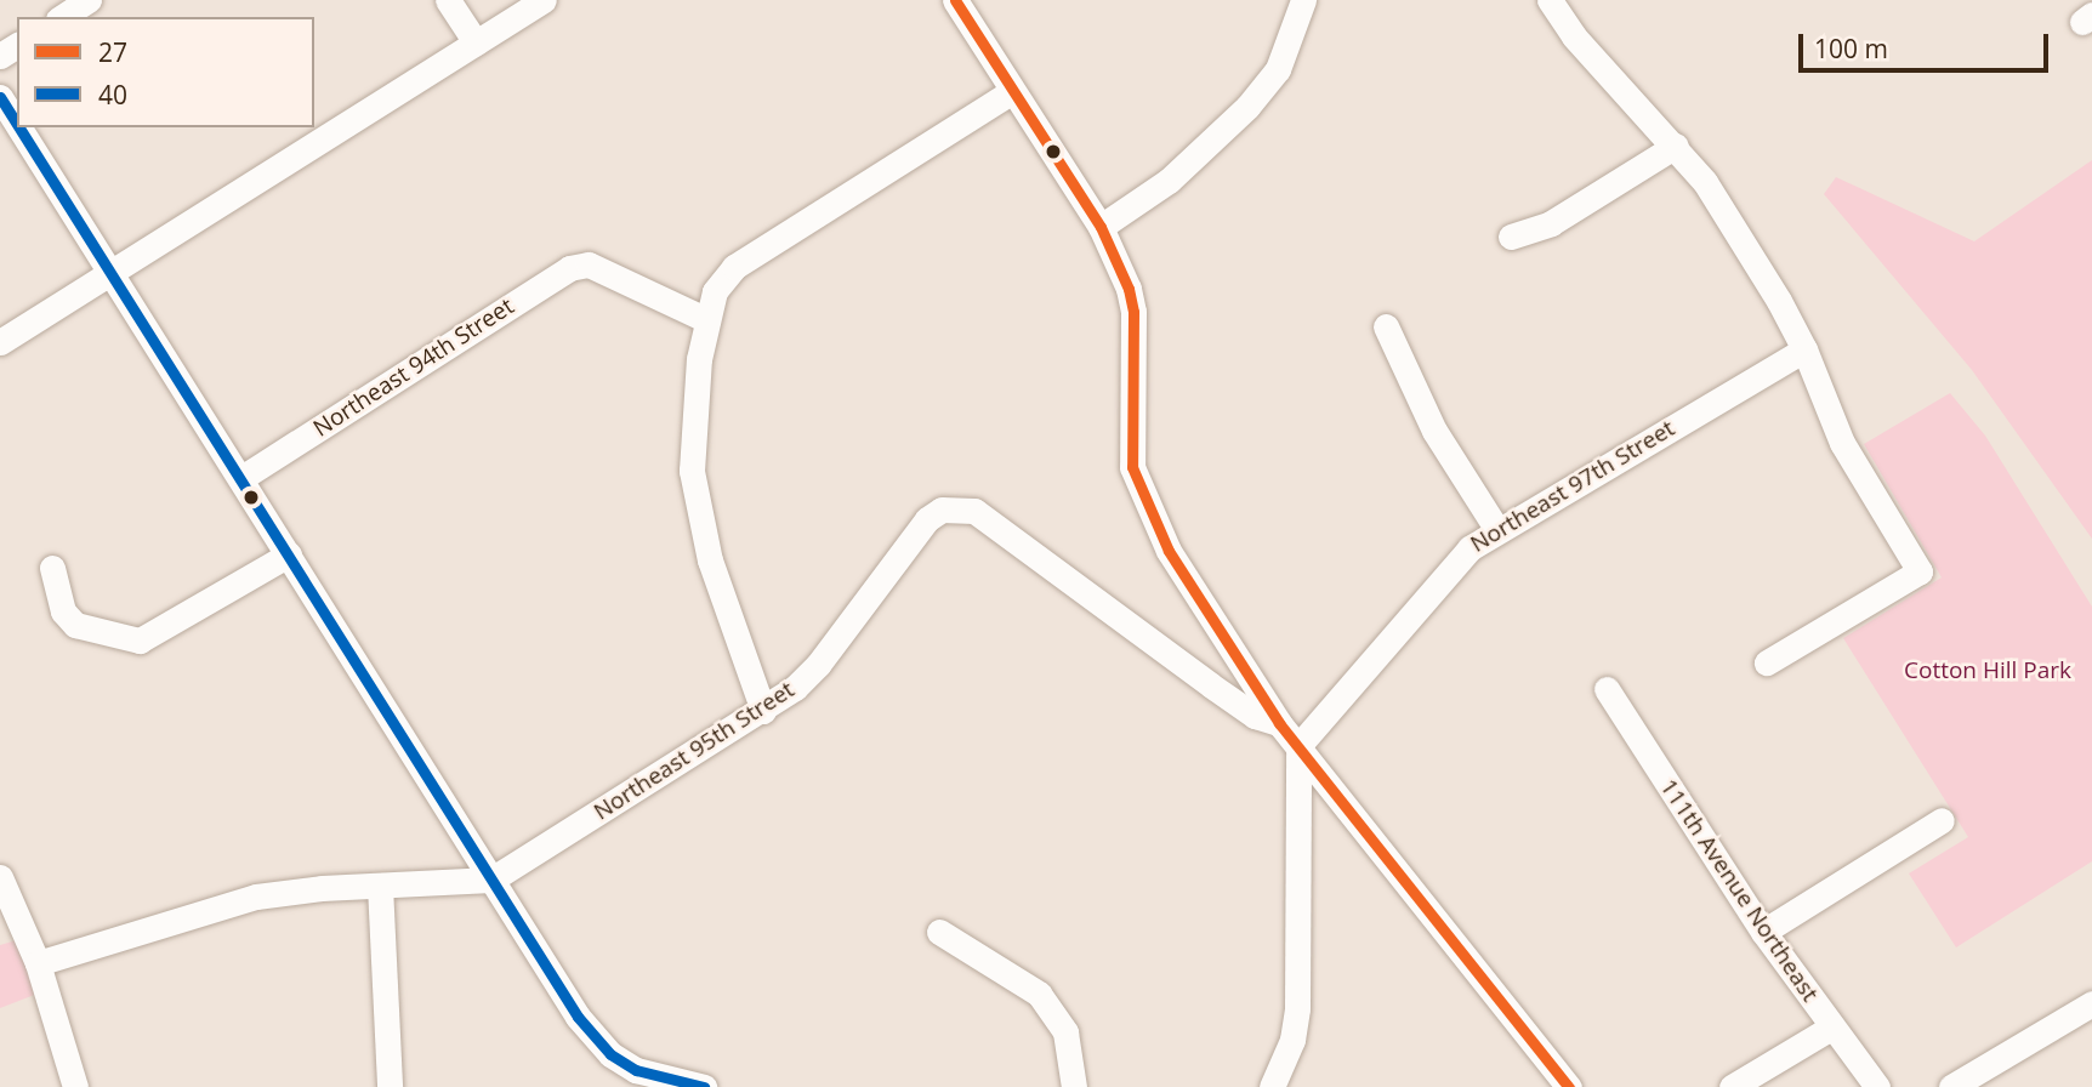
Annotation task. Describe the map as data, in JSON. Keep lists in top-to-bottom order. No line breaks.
{"streets":{"street":["Northeast 94th Street","Northeast 97th Street","Northeast 95th Street","111th Avenue Northeast"]},"parks":["Cotton Hill Park"],"lines":["transit line 27","transit line 40"],"legend":["27","40"],"scale_bar":"100 m"}
